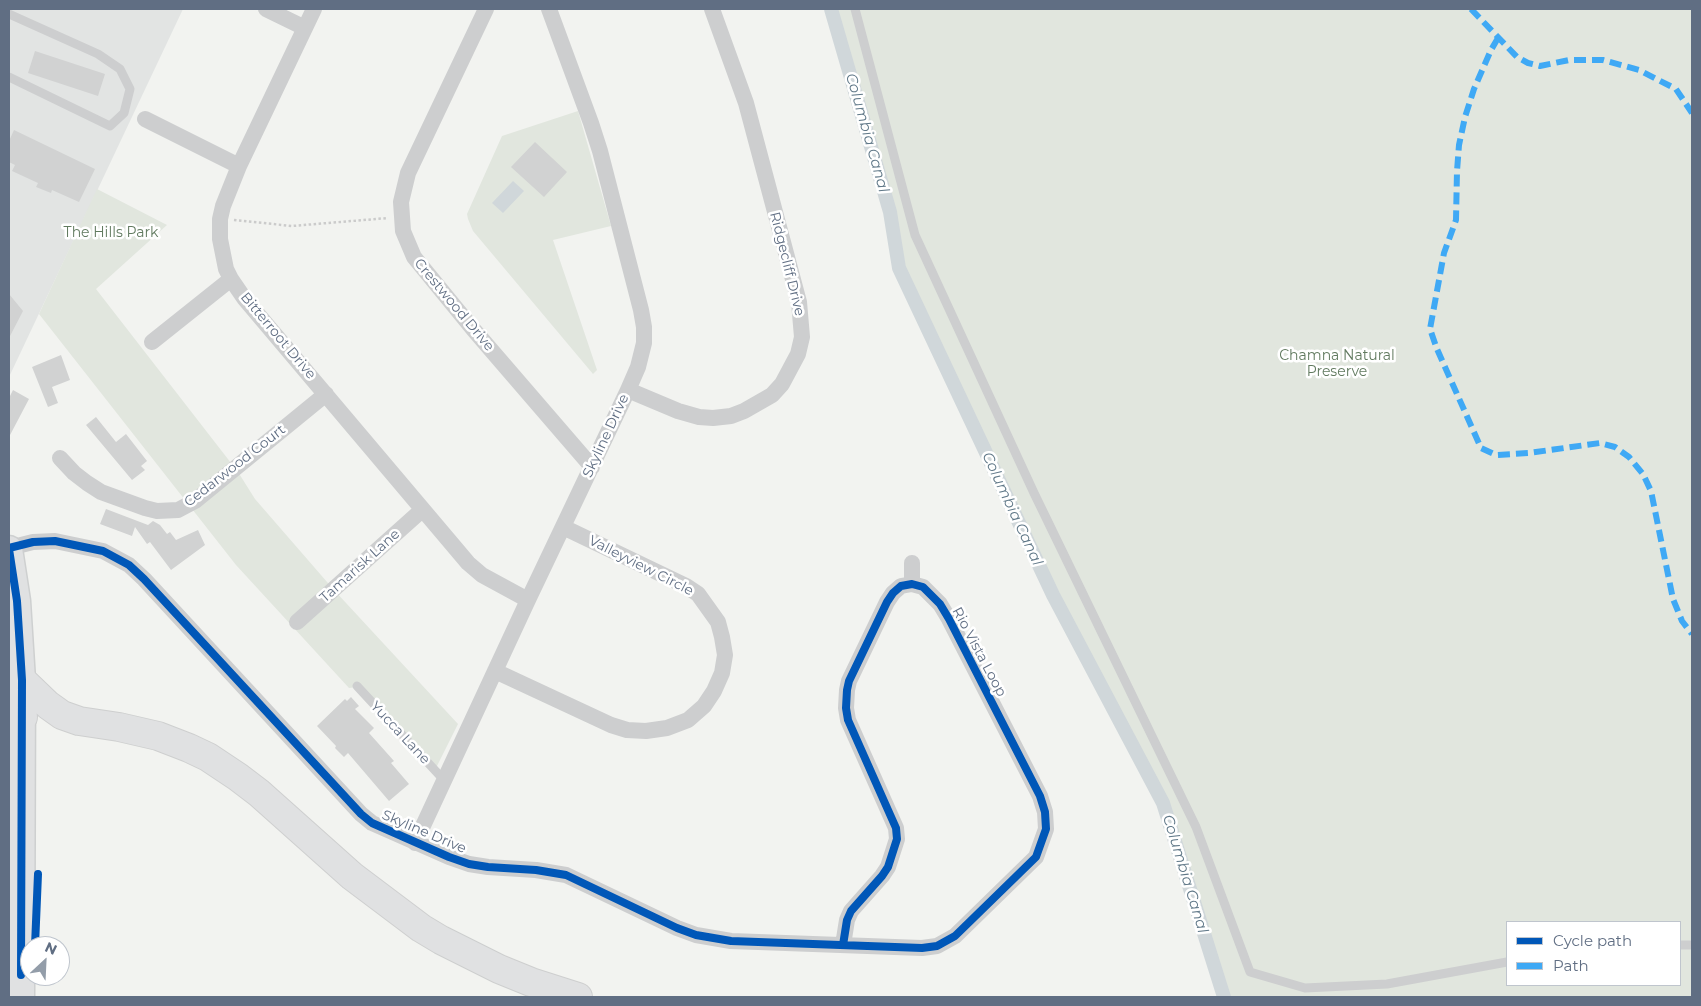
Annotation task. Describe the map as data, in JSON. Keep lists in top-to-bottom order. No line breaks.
{"streets":{"street":["Ridgecliff Drive","Crestwood Drive","Bitterroot Drive","Skyline Drive","Cedarwood Court","Tamarisk Lane","Valleyview Circle","Rio Vista Loop"],"lane":["Yucca Lane"]},"crossings":[["Ridgecliff Drive","Skyline Drive"],["Crestwood Drive","Skyline Drive"],["Bitterroot Drive","Skyline Drive"],["Bitterroot Drive","Cedarwood Court"],["Bitterroot Drive","Tamarisk Lane"],["Skyline Drive","Valleyview Circle"],["Skyline Drive","Rio Vista Loop"],["Skyline Drive","Yucca Lane"]],"water":["Columbia Canal"],"parks":["The Hills Park","Chamna Natural Preserve"],"legend":["Cycle path","Path"],"north":"top right"}
